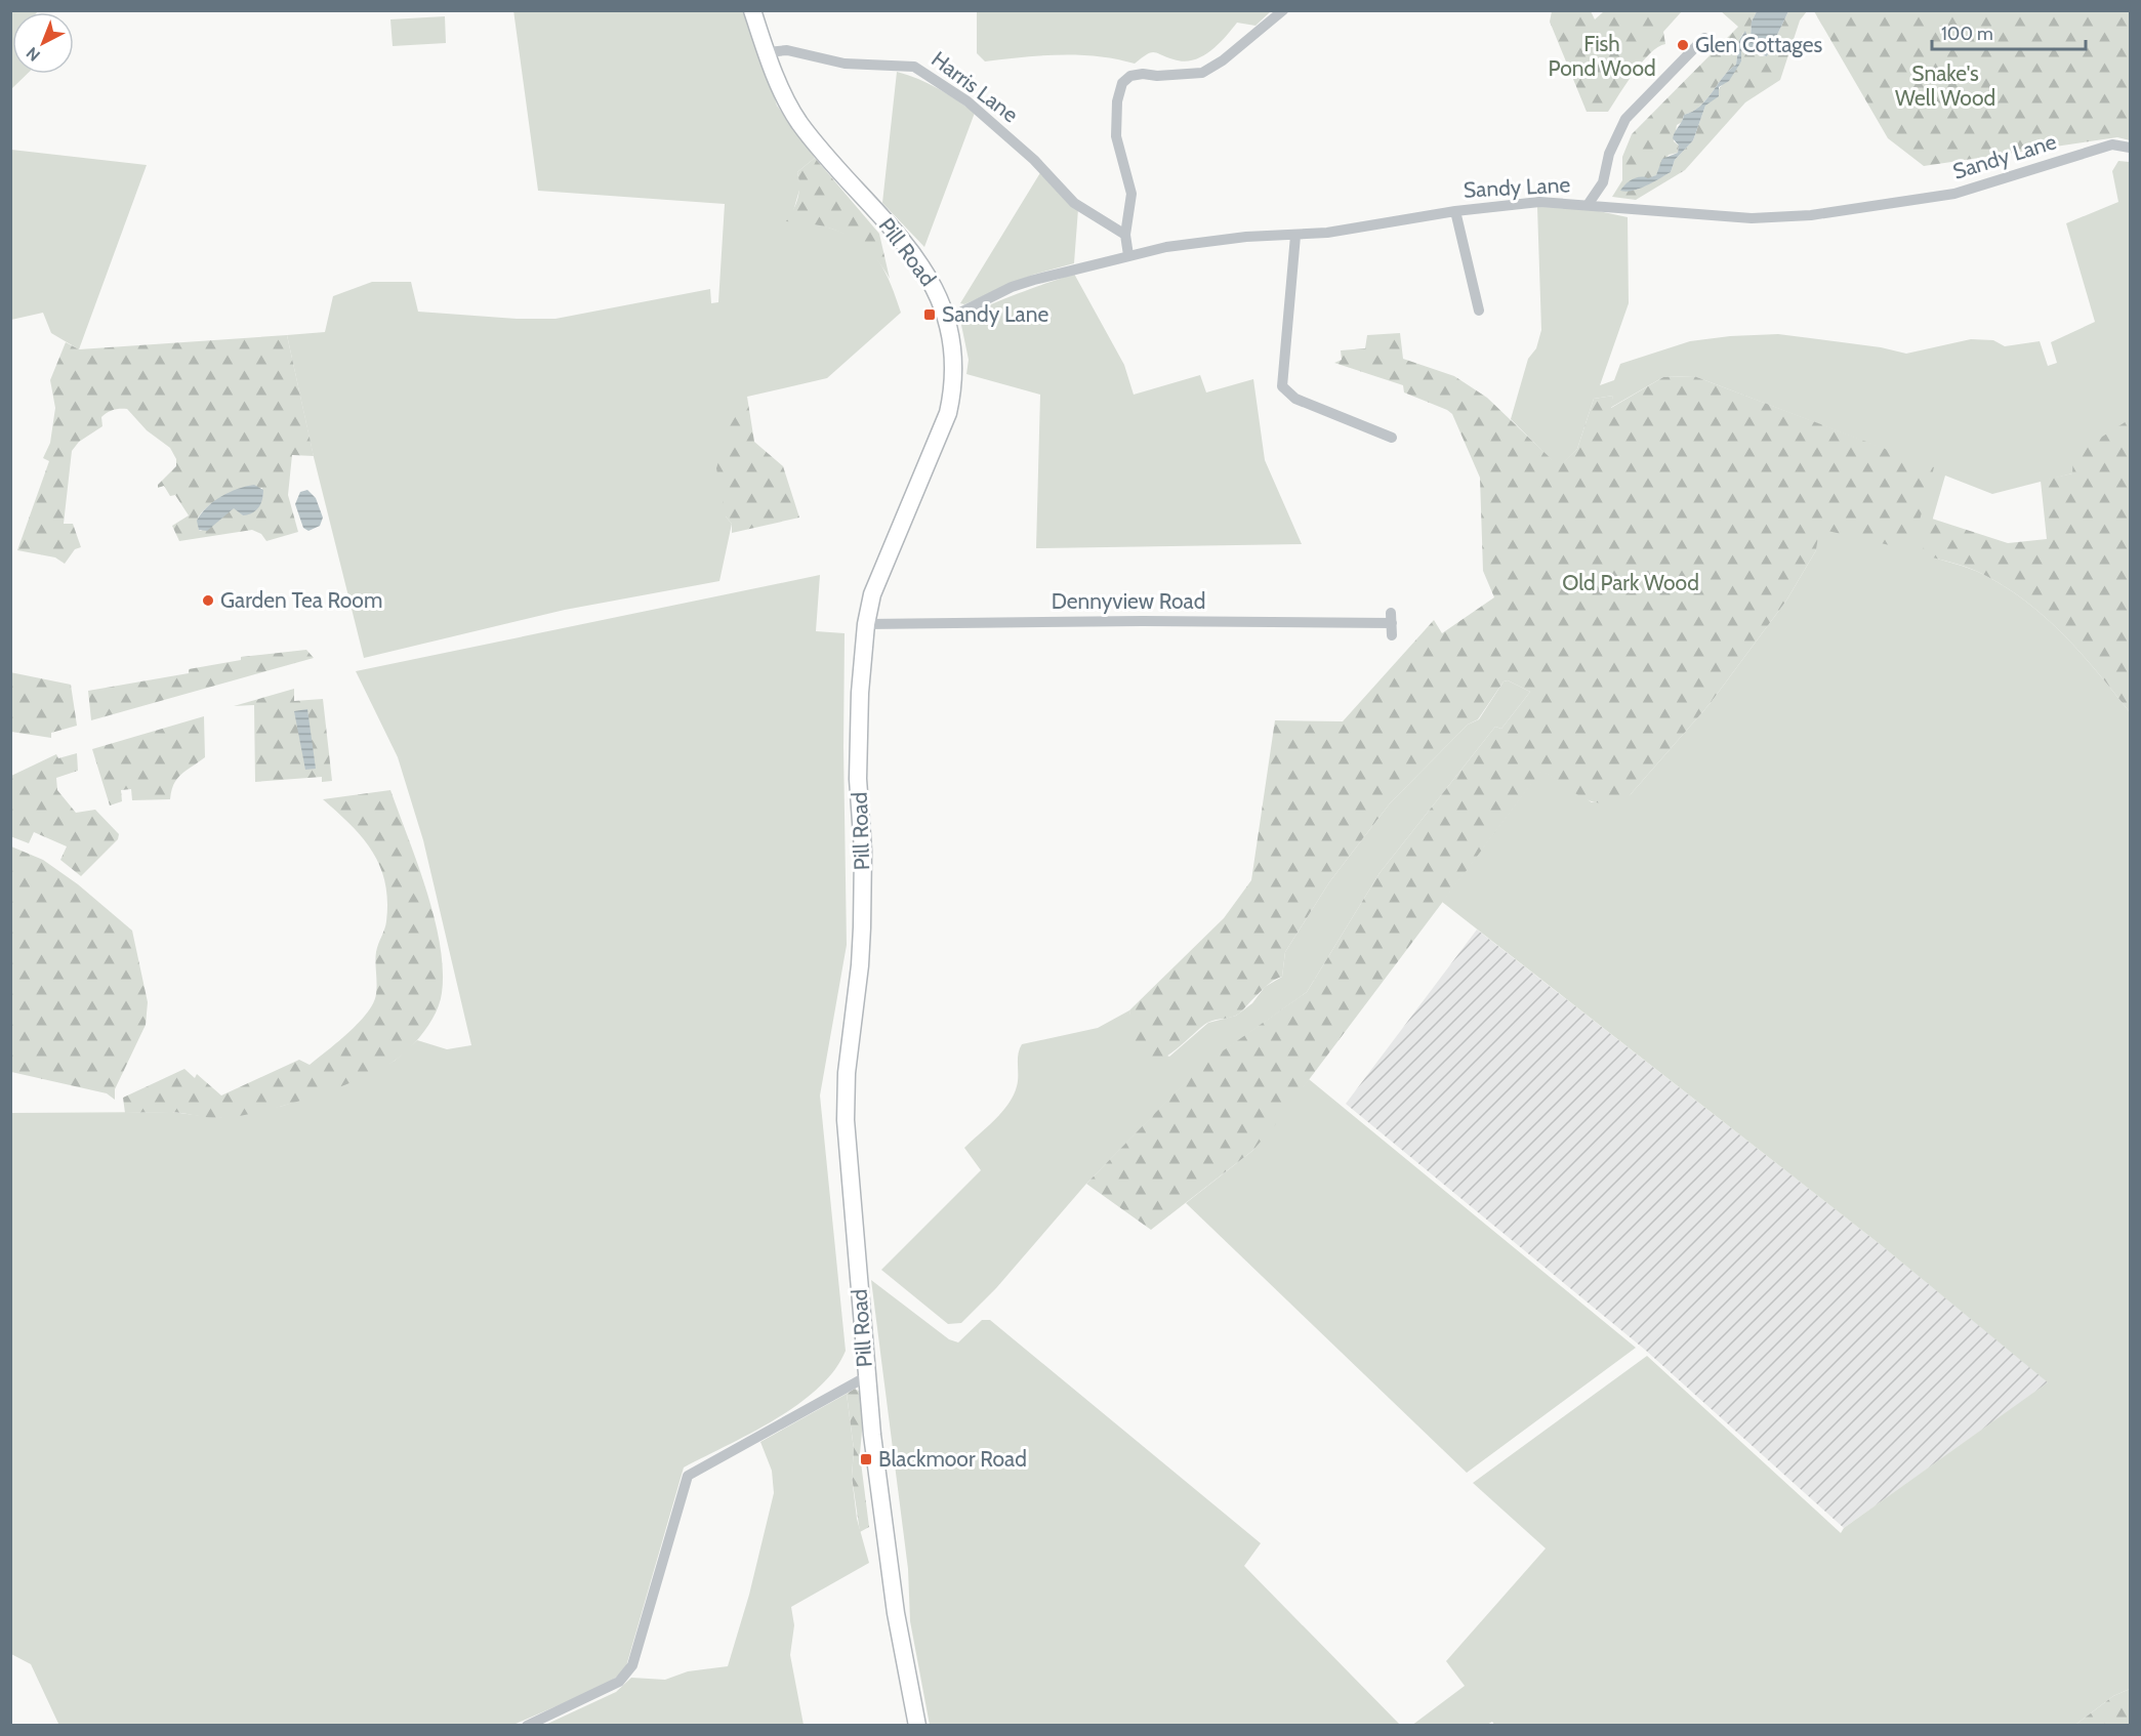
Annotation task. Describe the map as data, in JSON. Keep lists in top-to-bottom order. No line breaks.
{"streets":{"main road":["Pill Road"],"street":["Harris Lane","Sandy Lane","Dennyview Road"]},"crossings":[["Harris Lane","Pill Road"],["Sandy Lane","Pill Road"],["Pill Road","Dennyview Road"]],"parks":["Fish Pond Wood","Snake's Well Wood","Old Park Wood"],"places":{"other":["Glen Cottages","Garden Tea Room"],"transit":["Sandy Lane","Blackmoor Road"]},"scale_bar":"100 m","north":"bottom left"}
